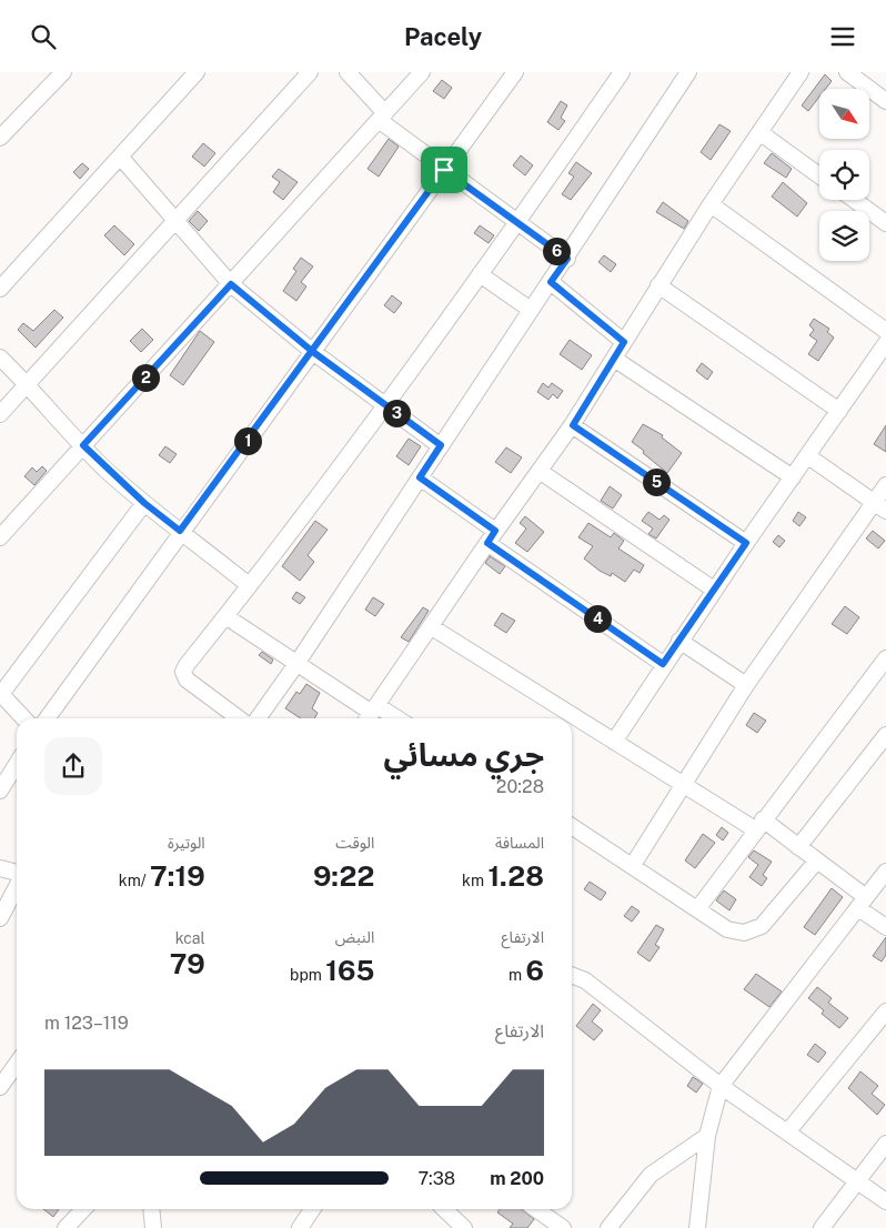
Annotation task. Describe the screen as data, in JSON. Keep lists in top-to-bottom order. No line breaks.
{"north":"bottom right","page":{"header":"Pacely","pins":["6","2","3","1","5","4"],"heading":["جري مسائي","20:28"],"stats":[["المسافة","1.28 km"],["الوقت","9:22"],["الوتيرة","7:19 /km"],["الارتفاع","6 m"],["النبض","165 bpm"],["kcal","79"]],"chart":["الارتفاع","119–123 m"],"list":[{"name":"200 m","note":"7:38"}]}}
